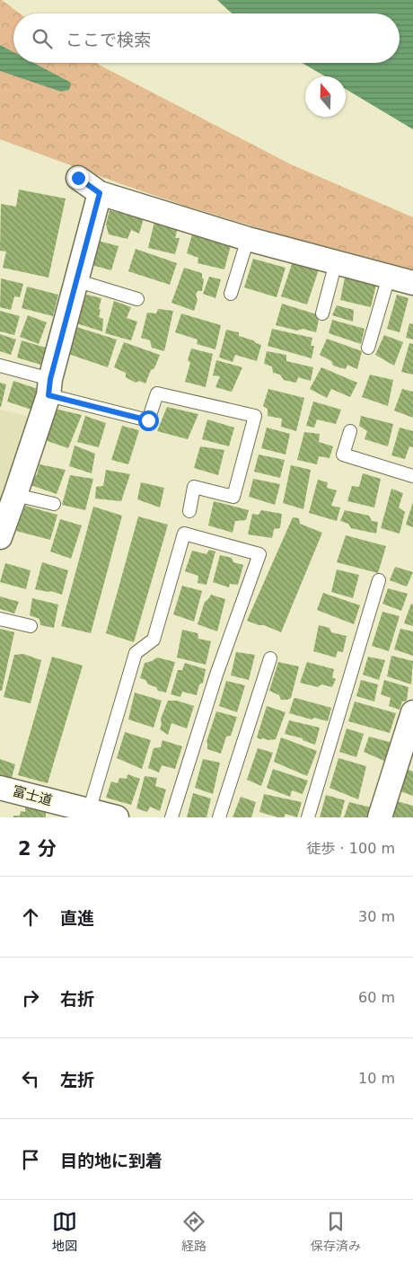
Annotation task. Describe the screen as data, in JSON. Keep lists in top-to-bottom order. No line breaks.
{"streets":{"street":["富士道"]},"north":"top","page":{"search":"ここで検索","heading":["2 分","徒歩 · 100 m"],"list":[["直進","30 m"],["右折","60 m"],["左折","10 m"],"目的地に到着"],"nav":["地図","経路","保存済み"]}}
